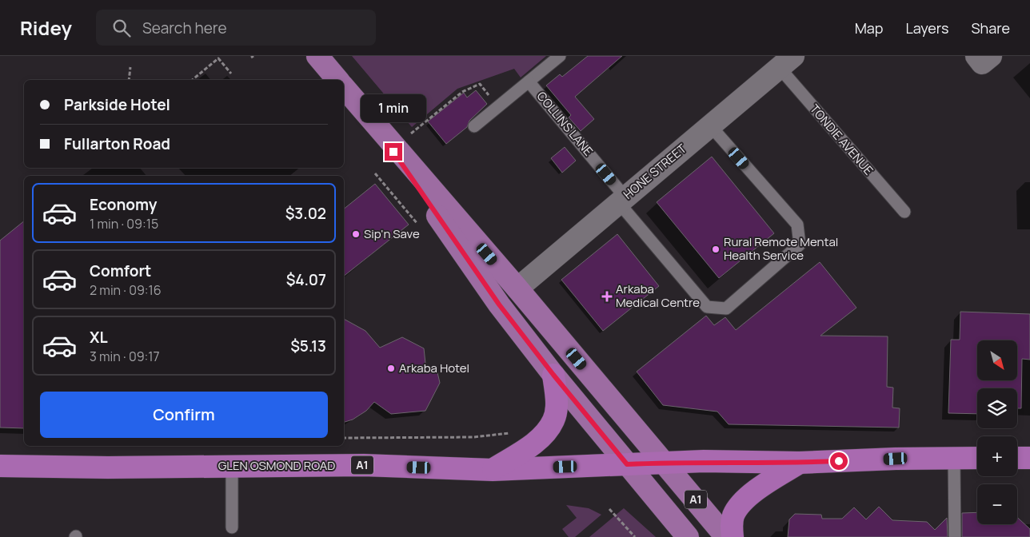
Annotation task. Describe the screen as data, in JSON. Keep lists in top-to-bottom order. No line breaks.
{"streets":{"highway":["A1","GLEN OSMOND ROAD"],"street":["HONE STREET"],"lane":["COLLINS LANE","TONDIE AVENUE"]},"crossings":[["COLLINS LANE","HONE STREET"],["TONDIE AVENUE","HONE STREET"],["A1","GLEN OSMOND ROAD"]],"places":{"other":["Sip'n Save","Rural Remote Mental Health Service","Arkaba Hotel"],"health":["Arkaba Medical Centre"]},"north":"bottom right","page":{"header":"Ridey","search":"Search here","nav":["Map","Layers","Share"],"banner":["Parkside Hotel","Fullarton Road"],"bubble":"1 min","list":[{"name":"Economy","note":"1 min · 09:15","value":"$3.02"},{"name":"Comfort","note":"2 min · 09:16","value":"$4.07"},{"name":"XL","note":"3 min · 09:17","value":"$5.13"}],"map_buttons":["+","−"],"buttons":"Confirm"}}
